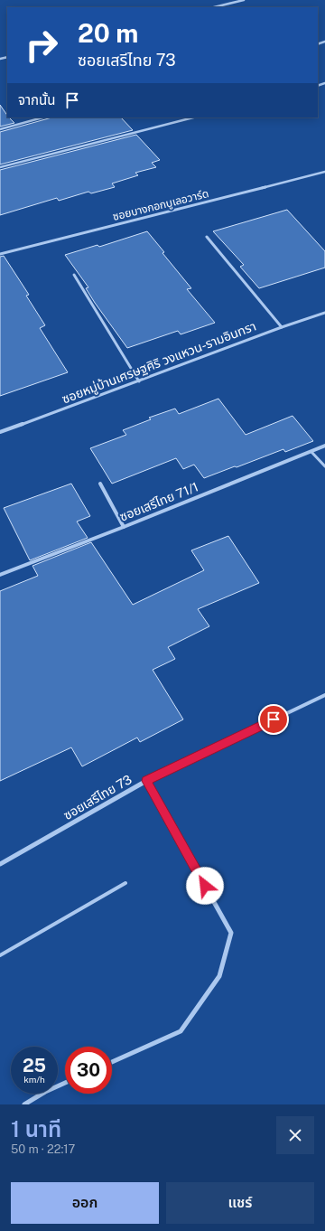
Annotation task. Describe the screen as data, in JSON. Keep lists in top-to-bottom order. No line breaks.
{"streets":{"street":["ซอยบางกอกบูเลอวาร์ด","ซอยหมู่บ้านเศรษฐศิริ วงแหวน-รามอินทรา","ซอยเสรีไทย 71/1","ซอยเสรีไทย 73"]},"page":{"turn":["20 m","ซอยเสรีไทย 73"],"then":"จากนั้น","speed":"25 km/h","limit":"30","heading":["1 นาที","50 m · 22:17"],"buttons":["ออก","แชร์"]}}
